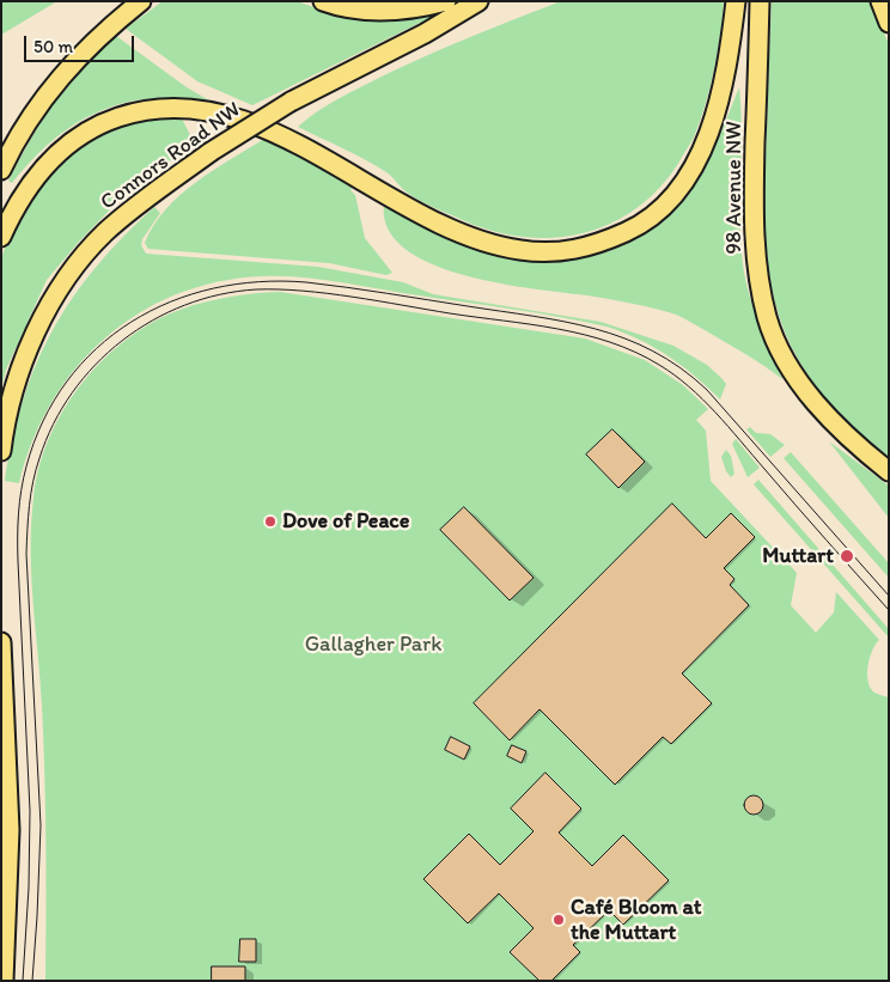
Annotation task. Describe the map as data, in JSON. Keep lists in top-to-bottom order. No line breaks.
{"streets":{"main road":["Connors Road NW","98 Avenue NW"]},"parks":["Gallagher Park"],"places":["Dove of Peace","Muttart","Café Bloom at the Muttart"],"scale_bar":"50 m"}
